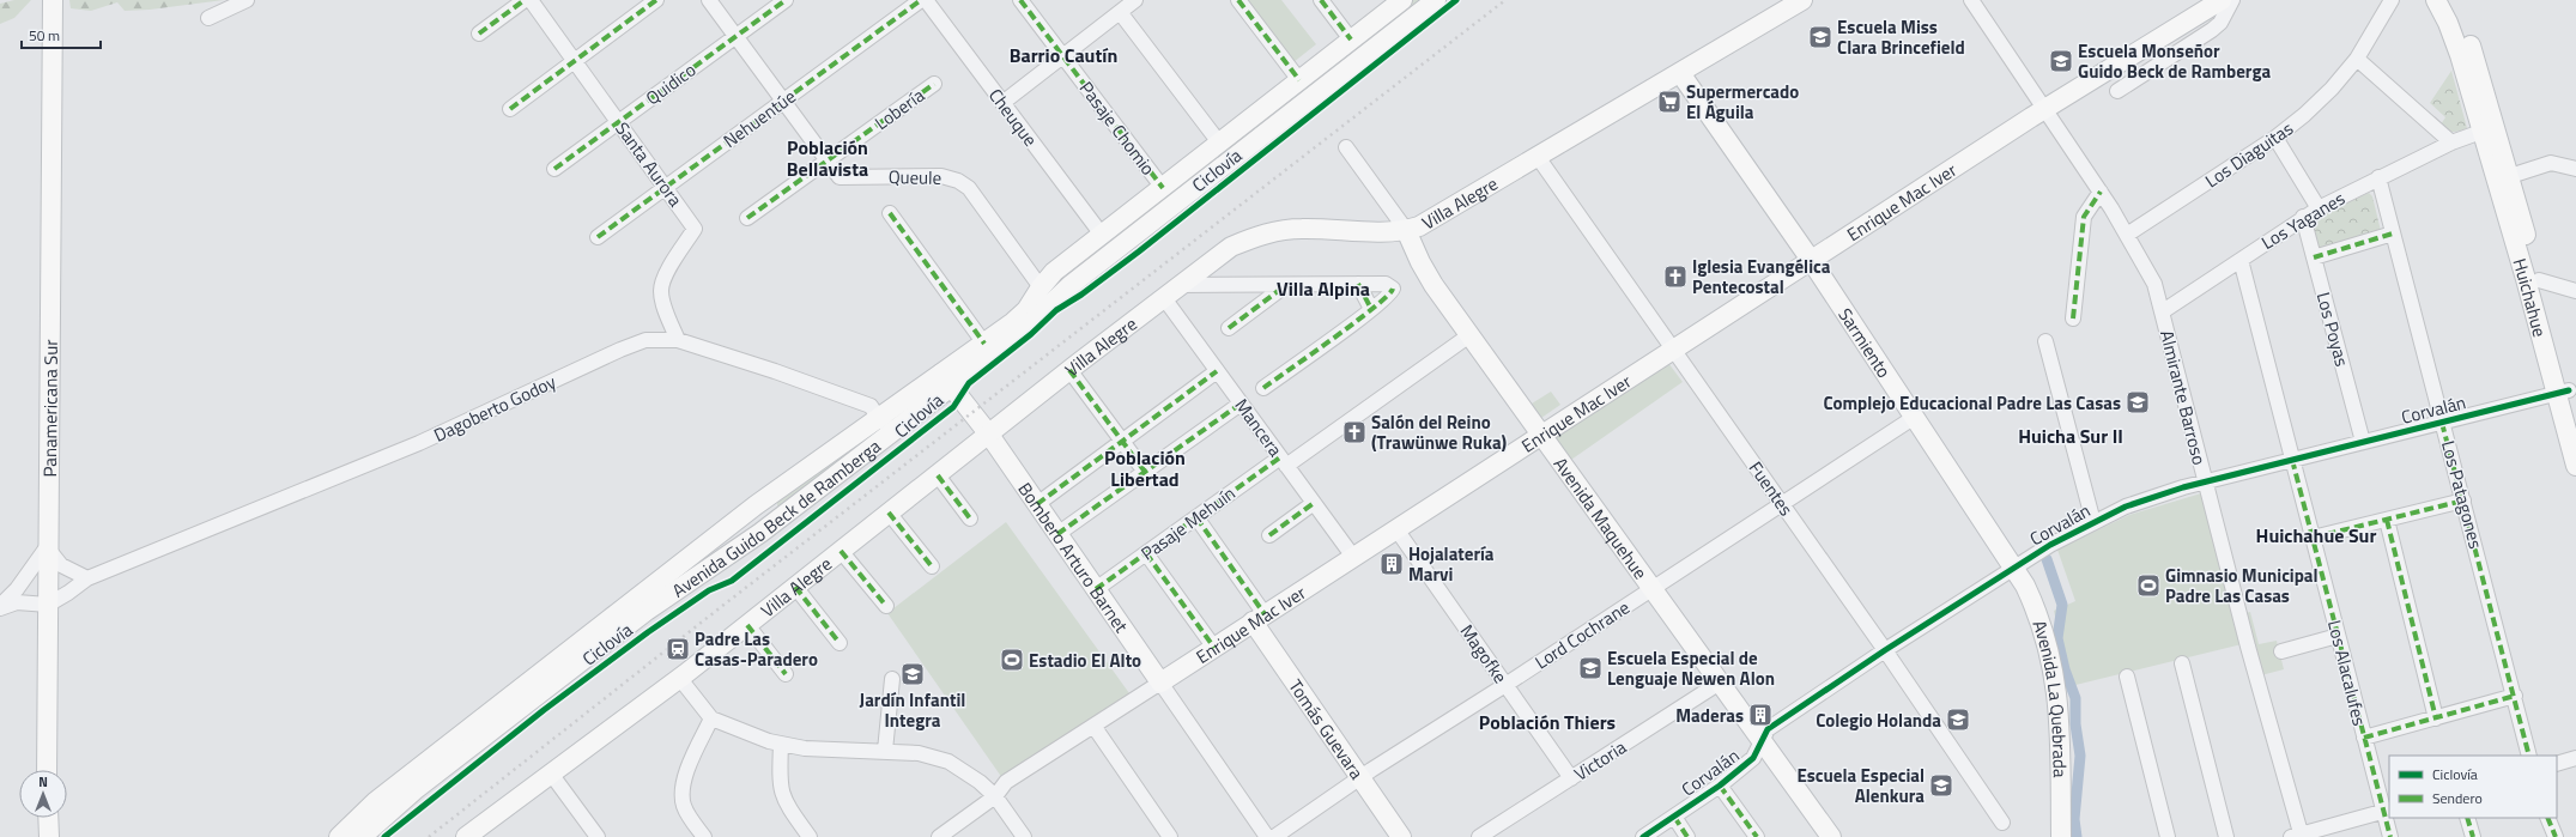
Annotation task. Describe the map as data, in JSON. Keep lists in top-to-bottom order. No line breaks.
{"streets":{"main road":["Enrique Mac Iver","Villa Alegre","Huichahue","Sarmiento","Panamericana Sur","Avenida Guido Beck de Ramberga","Avenida Maquehue","Bombero Arturo Barnet","Avenida La Quebrada","Tomás Guevara"],"street":["Quidico","Lobería","Cheuque","Nehuentúe","Pasaje Chomio","Los Diaguitas","Santa Aurora","Queule","Los Yaganes","Los Poyas","Almirante Barroso","Dagoberto Godoy","Corvalán","Mancera","Fuentes","Los Patagones","Pasaje Mehuín","Lord Cochrane","Magofke","Los Alacalufes","Victoria"],"cycle path":["Ciclovía"]},"crossings":[["Quidico","Santa Aurora"],["Quidico","Queule"],["Lobería","Queule"],["Cheuque","Avenida Guido Beck de Ramberga"],["Nehuentúe","Santa Aurora"],["Nehuentúe","Queule"],["Pasaje Chomio","Avenida Guido Beck de Ramberga"],["Los Diaguitas","Almirante Barroso"],["Santa Aurora","Dagoberto Godoy"],["Queule","Avenida Guido Beck de Ramberga"],["Enrique Mac Iver","Sarmiento"],["Enrique Mac Iver","Almirante Barroso"],["Enrique Mac Iver","Mancera"],["Enrique Mac Iver","Fuentes"],["Enrique Mac Iver","Avenida Maquehue"],["Enrique Mac Iver","Bombero Arturo Barnet"],["Enrique Mac Iver","Magofke"],["Enrique Mac Iver","Tomás Guevara"],["Villa Alegre","Sarmiento"],["Villa Alegre","Mancera"],["Villa Alegre","Fuentes"],["Villa Alegre","Avenida Maquehue"],["Villa Alegre","Bombero Arturo Barnet"],["Los Yaganes","Los Poyas"],["Los Yaganes","Almirante Barroso"],["Los Yaganes","Los Patagones"],["Los Yaganes","Los Alacalufes"],["Huichahue","Corvalán"],["Los Poyas","Corvalán"],["Sarmiento","Corvalán"],["Sarmiento","Lord Cochrane"],["Sarmiento","Avenida La Quebrada"],["Almirante Barroso","Corvalán"],["Panamericana Sur","Dagoberto Godoy"],["Dagoberto Godoy","Avenida Guido Beck de Ramberga"],["Corvalán","Fuentes"],["Corvalán","Los Patagones"],["Corvalán","Avenida Maquehue"],["Corvalán","Los Alacalufes"],["Corvalán","Avenida La Quebrada"],["Mancera","Pasaje Mehuín"],["Fuentes","Lord Cochrane"],["Avenida Guido Beck de Ramberga","Bombero Arturo Barnet"],["Avenida Maquehue","Pasaje Mehuín"],["Avenida Maquehue","Lord Cochrane"],["Avenida Maquehue","Victoria"],["Pasaje Mehuín","Bombero Arturo Barnet"],["Lord Cochrane","Magofke"],["Lord Cochrane","Tomás Guevara"],["Magofke","Victoria"]],"districts":["Barrio Cautín","Población Bellavista","Villa Alpina","Huicha Sur II","Población Libertad","Huichahue Sur","Población Thiers"],"places":{"school or university":["Escuela Miss Clara Brincefield","Escuela Monseñor Guido Beck de Ramberga","Complejo Educacional Padre Las Casas","Escuela Especial de Lenguaje Newen Alon","Jardín Infantil Integra","Colegio Holanda","Escuela Especial Alenkura"],"supermarket":["Supermercado El Águila"],"church":["Iglesia Evangélica Pentecostal","Salón del Reino (Trawünwe Ruka)"],"building":["Hojalatería Marvi","Maderas"],"sports":["Gimnasio Municipal Padre Las Casas","Estadio El Alto"],"station":["Padre Las Casas-Paradero"]},"legend":["Ciclovía","Sendero"],"scale_bar":"50 m","north":"top"}
